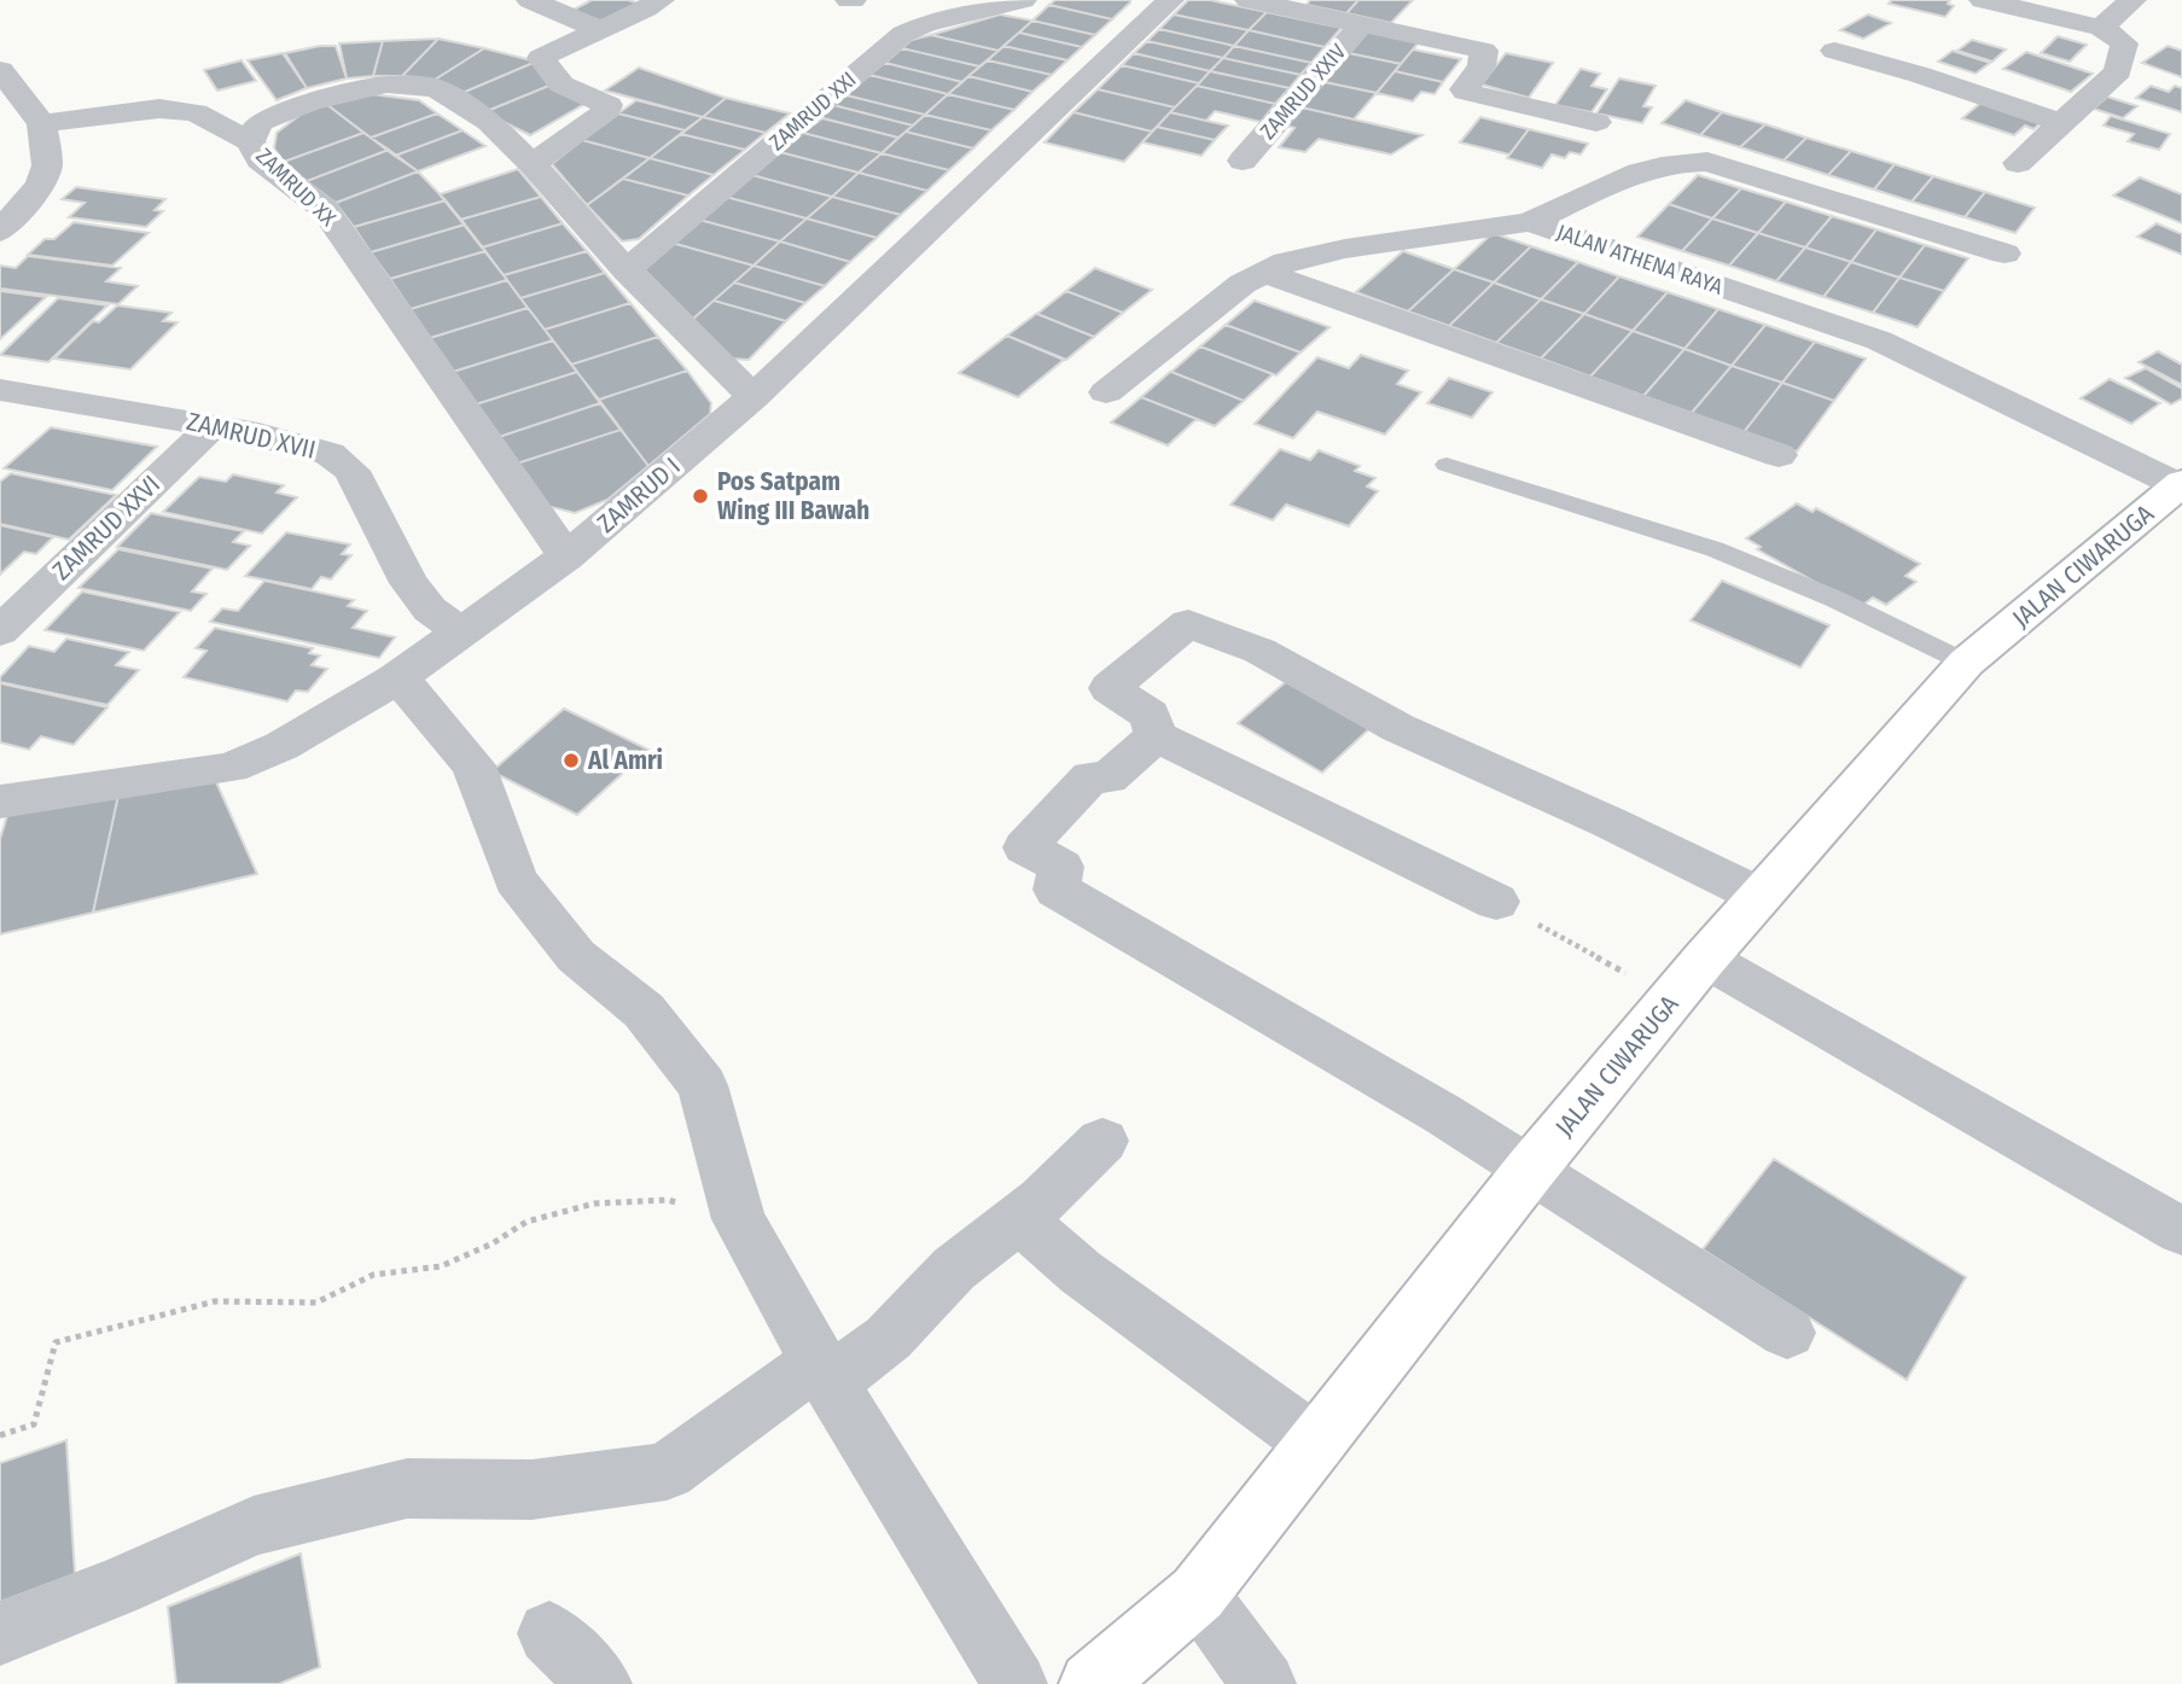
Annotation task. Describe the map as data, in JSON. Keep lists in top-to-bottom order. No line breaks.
{"streets":{"street":["ZAMRUD XXIV","ZAMRUD XXI","ZAMRUD XX","JALAN ATHENA RAYA","ZAMRUD XVII","ZAMRUD I","ZAMRUD XXVI","JALAN CIWARUGA"]},"crossings":[["ZAMRUD XXI","ZAMRUD XX"],["ZAMRUD XX","ZAMRUD I"],["JALAN ATHENA RAYA","JALAN CIWARUGA"],["ZAMRUD XVII","ZAMRUD I"],["ZAMRUD XVII","ZAMRUD XXVI"]],"places":["Pos Satpam Wing III Bawah","Al Amri"]}
